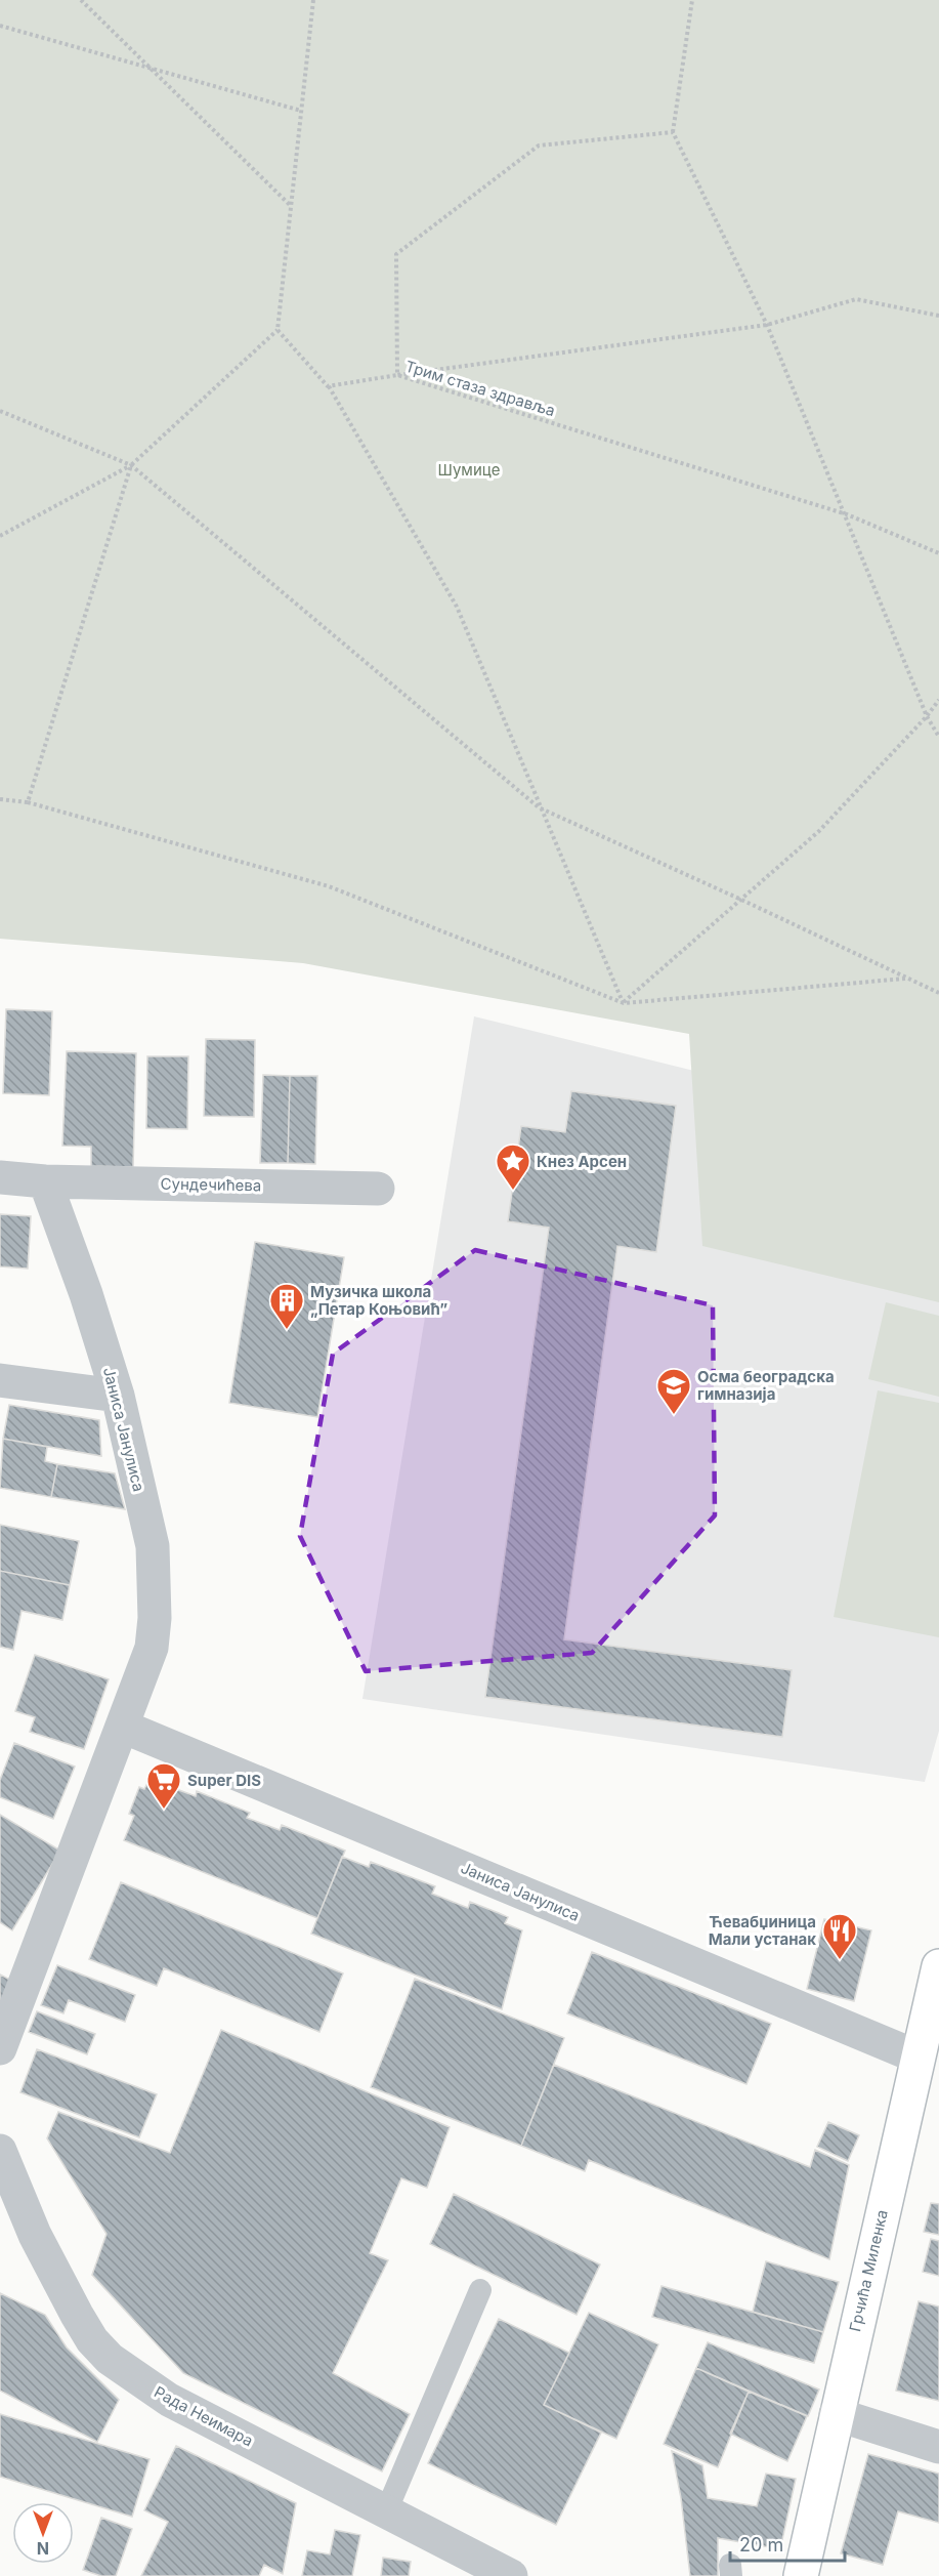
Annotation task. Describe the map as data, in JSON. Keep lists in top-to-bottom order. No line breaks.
{"streets":{"street":["Сундечићева","Јаниса Јанулиса","Грчића Миленка","Рада Неимара"],"path":["Трим стаза здравља"]},"crossings":[["Сундечићева","Јаниса Јанулиса"],["Јаниса Јанулиса","Грчића Миленка"]],"parks":["Шумице"],"places":{"place":["Кнез Арсен"],"building":["Музичка школа „Петар Коњовић”"],"school or university":["Осма београдска гимназија"],"supermarket":["Super DIS"],"restaurant":["Ћевабџиница Мали устанак"]},"scale_bar":"20 m","north":"bottom"}
